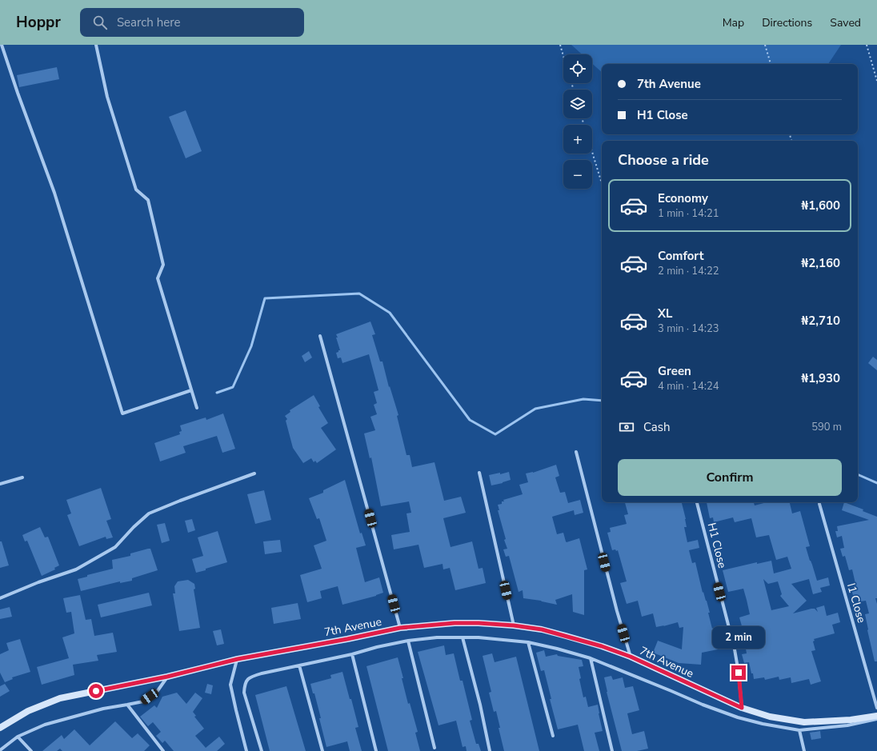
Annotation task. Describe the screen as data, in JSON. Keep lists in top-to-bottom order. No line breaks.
{"streets":{"main road":["7th Avenue"],"street":["H1 Close","I1 Close"]},"crossings":[["H1 Close","7th Avenue"]],"page":{"header":"Hoppr","search":"Search here","nav":["Map","Directions","Saved"],"map_buttons":["+","−"],"banner":["7th Avenue","H1 Close"],"heading":"Choose a ride","list":[{"name":"Economy","note":"1 min · 14:21","value":"₦1,600"},{"name":"Comfort","note":"2 min · 14:22","value":"₦2,160"},{"name":"XL","note":"3 min · 14:23","value":"₦2,710"},{"name":"Green","note":"4 min · 14:24","value":"₦1,930"}],"pay":["Cash","590 m"],"buttons":"Confirm","bubble":"2 min"}}
